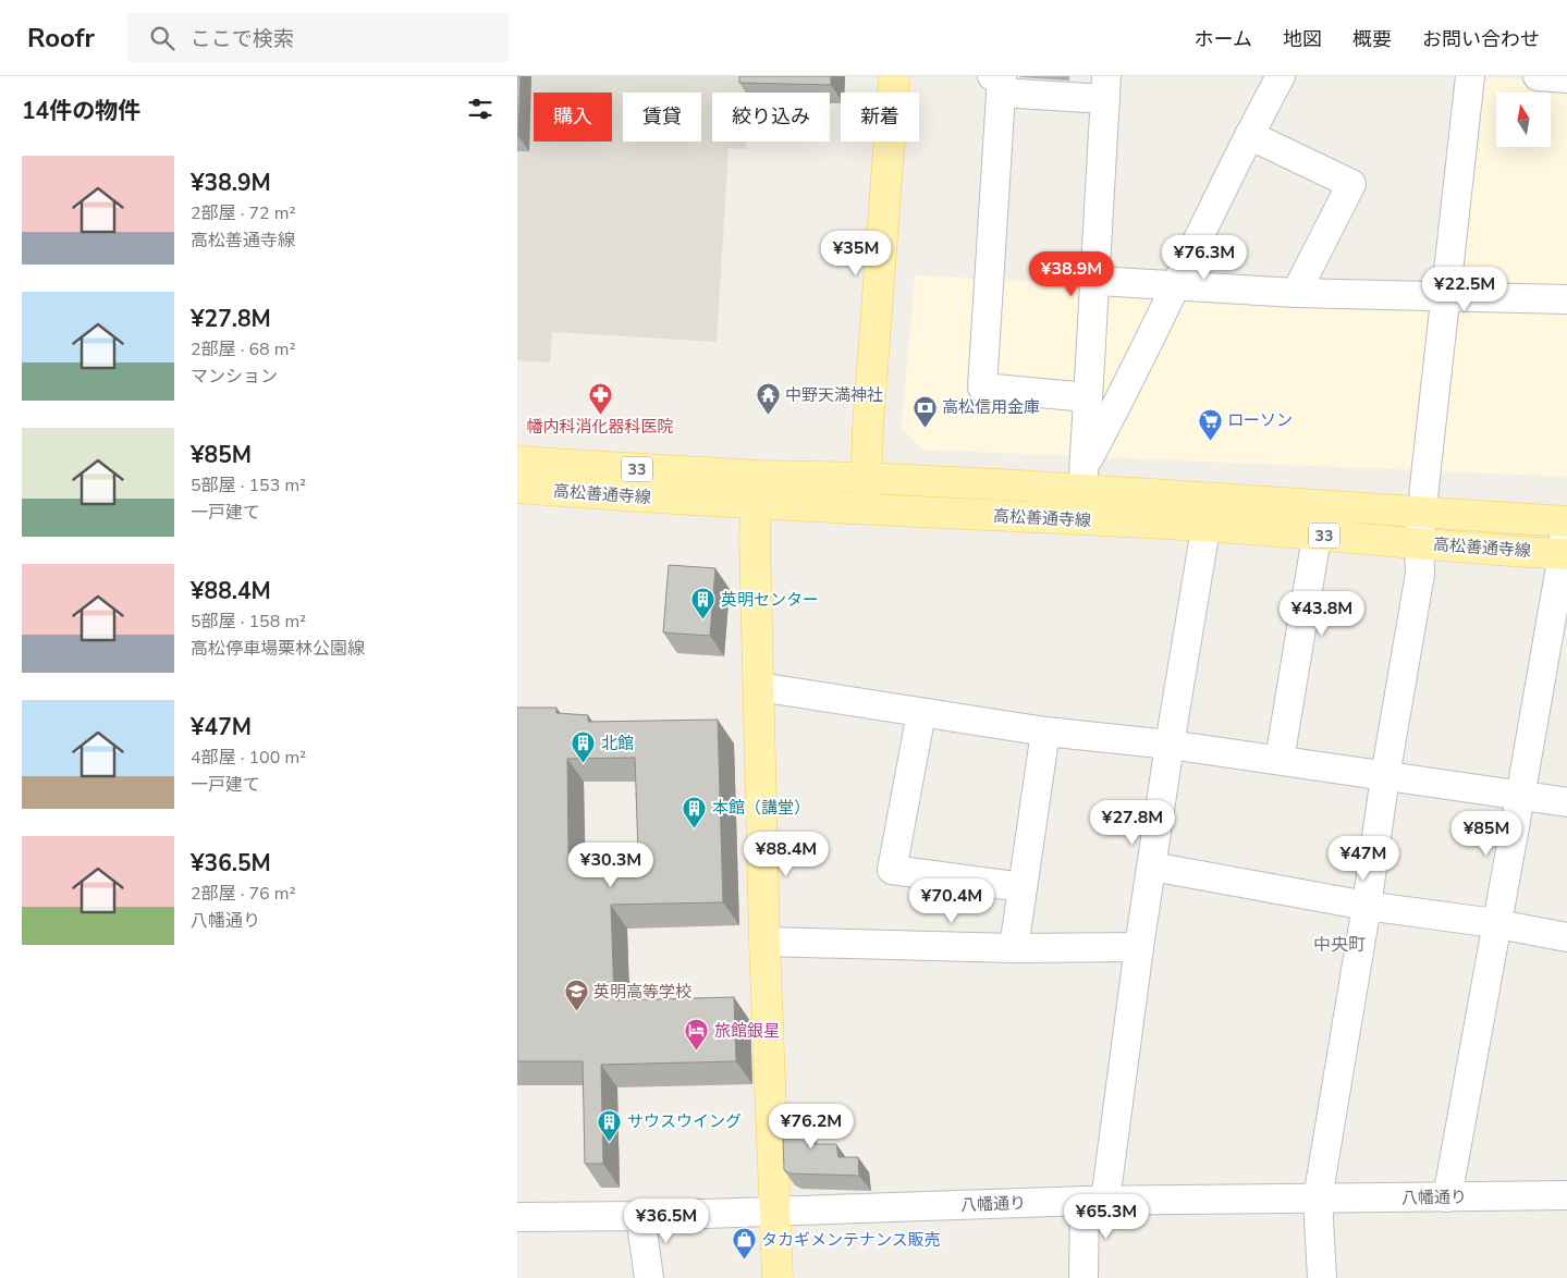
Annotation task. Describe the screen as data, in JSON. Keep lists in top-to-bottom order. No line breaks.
{"streets":{"main road":["33","高松善通寺線"],"street":["八幡通り"]},"districts":["中央町"],"places":{"pharmacy":["幡内科消化器科医院"],"temple":["中野天満神社"],"bank":["高松信用金庫"],"supermarket":["ローソン"],"building":["英明センター","北館","本館（講堂）","サウスウイング"],"school or university":["英明高等学校"],"hotel":["旅館銀星"],"shop":["タカギメンテナンス販売"]},"north":"top","page":{"header":"Roofr","search":"ここで検索","nav":["ホーム","地図","概要","お問い合わせ"],"heading":"14件の物件","chip":["購入","賃貸","絞り込み","新着"],"list":[{"name":"¥38.9M","note":"2部屋 · 72 m² · 高松善通寺線"},{"name":"¥27.8M","note":"2部屋 · 68 m² · マンション"},{"name":"¥85M","note":"5部屋 · 153 m² · 一戸建て"},{"name":"¥88.4M","note":"5部屋 · 158 m² · 高松停車場栗林公園線"},{"name":"¥47M","note":"4部屋 · 100 m² · 一戸建て"},{"name":"¥36.5M","note":"2部屋 · 76 m² · 八幡通り"}],"price":["¥35M","¥76.3M","¥38.9M","¥22.5M","¥43.8M","¥27.8M","¥85M","¥88.4M","¥47M","¥30.3M","¥70.4M","¥76.2M","¥65.3M","¥36.5M"]}}
